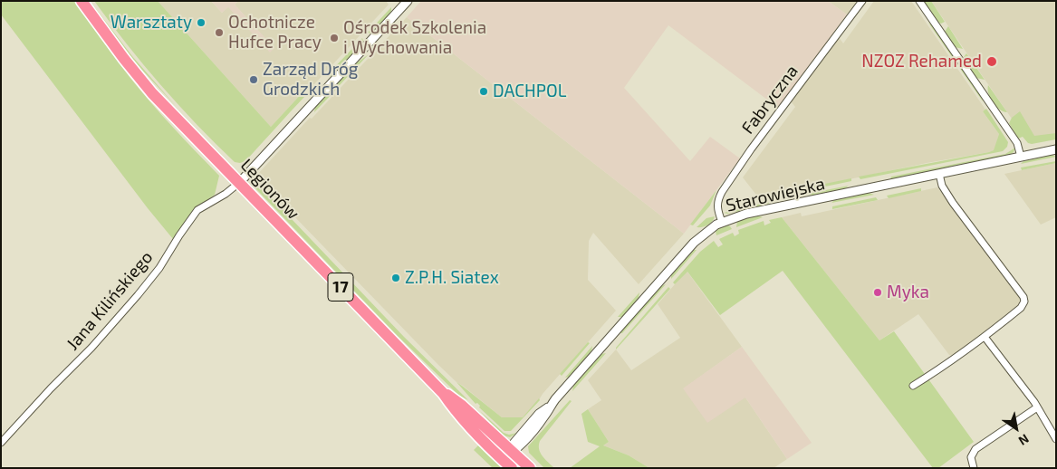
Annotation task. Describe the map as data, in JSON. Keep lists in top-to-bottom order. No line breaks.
{"streets":{"highway":["Legionów","17"],"street":["Fabryczna","Starowiejska","Jana Kilińskiego"]},"crossings":[["Fabryczna","Starowiejska"],["Legionów","Starowiejska"],["Legionów","Jana Kilińskiego"]],"places":["Warsztaty","Ochotnicze Hufce Pracy","Ośrodek Szkolenia i Wychowania","NZOZ Rehamed","Zarząd Dróg Grodzkich","DACHPOL","Z.P.H. Siatex","Myka"],"north":"bottom right"}
